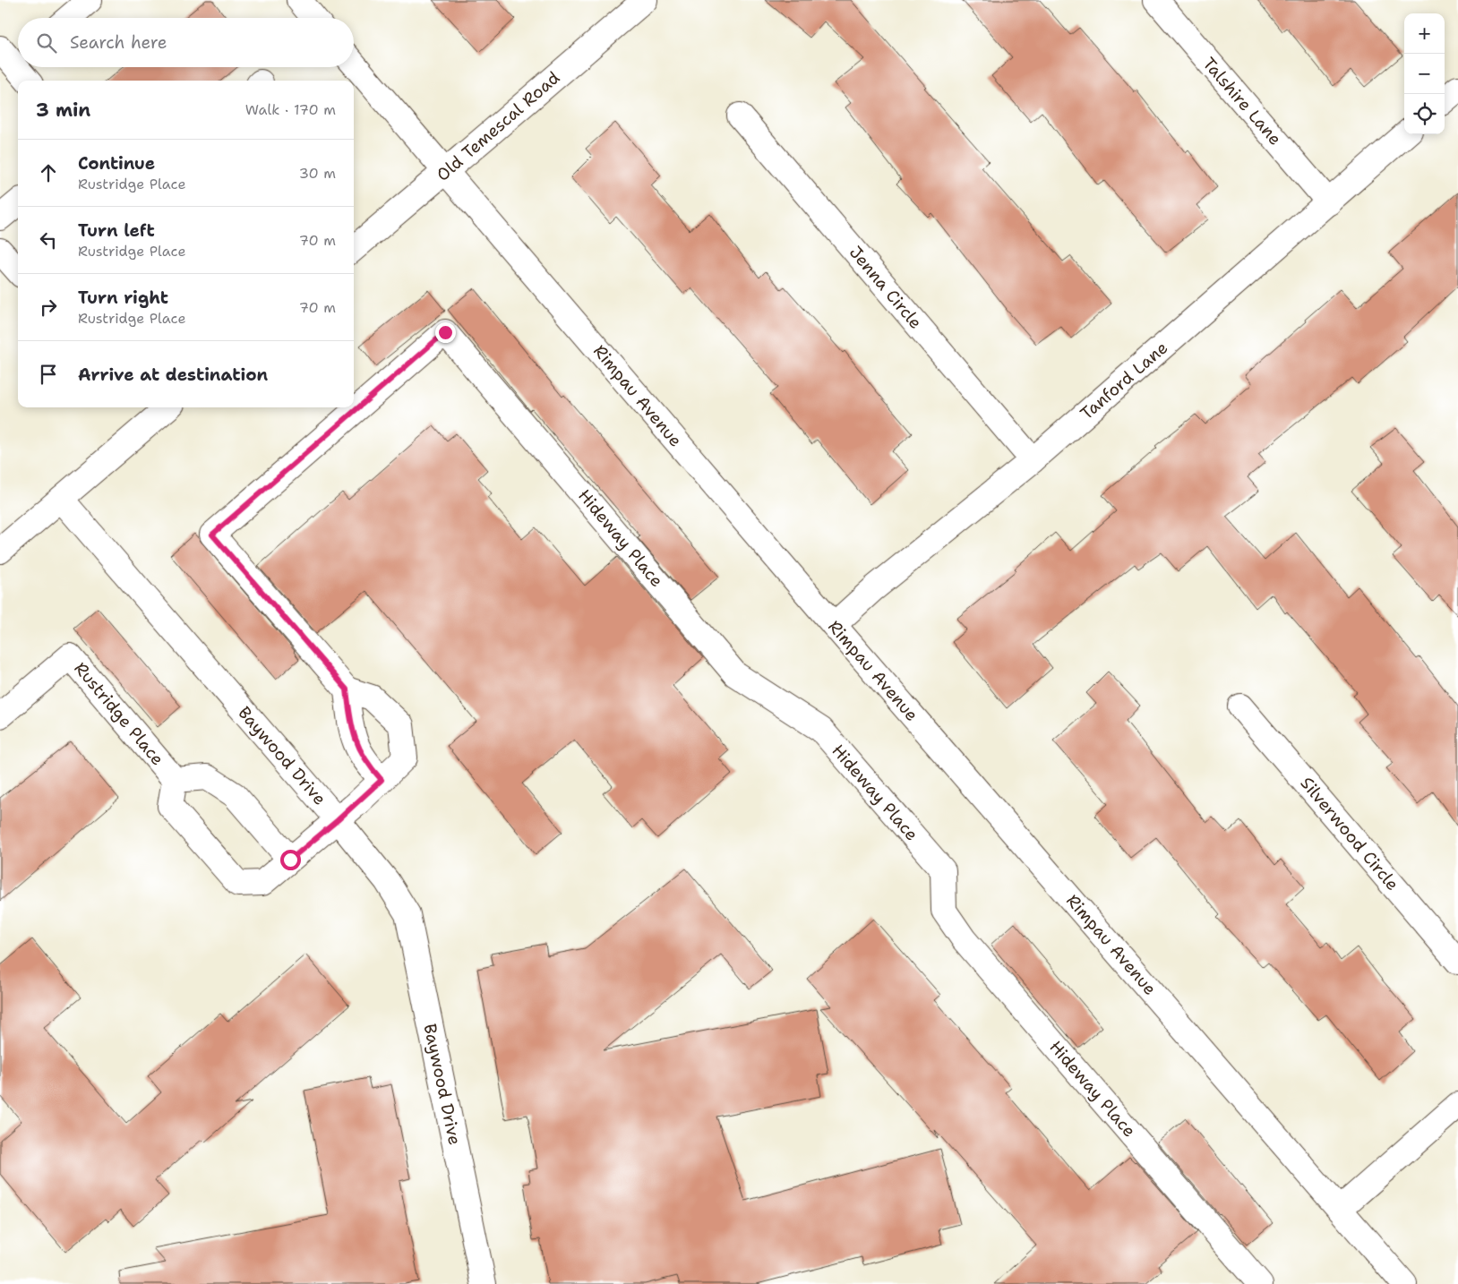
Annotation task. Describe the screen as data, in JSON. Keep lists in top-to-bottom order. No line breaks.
{"streets":{"street":["Talshire Lane","Old Temescal Road","Jenna Circle","Tanford Lane","Rimpau Avenue","Hideway Place","Rustridge Place","Baywood Drive","Silverwood Circle"]},"crossings":[["Talshire Lane","Tanford Lane"],["Old Temescal Road","Rimpau Avenue"],["Jenna Circle","Tanford Lane"],["Tanford Lane","Rimpau Avenue"],["Hideway Place","Rustridge Place"],["Rustridge Place","Baywood Drive"]],"page":{"map_buttons":["+","−"],"search":"Search here","heading":["3 min","Walk · 170 m"],"list":[["Continue","Rustridge Place","30 m"],["Turn left","Rustridge Place","70 m"],["Turn right","Rustridge Place","70 m"],"Arrive at destination"]}}
